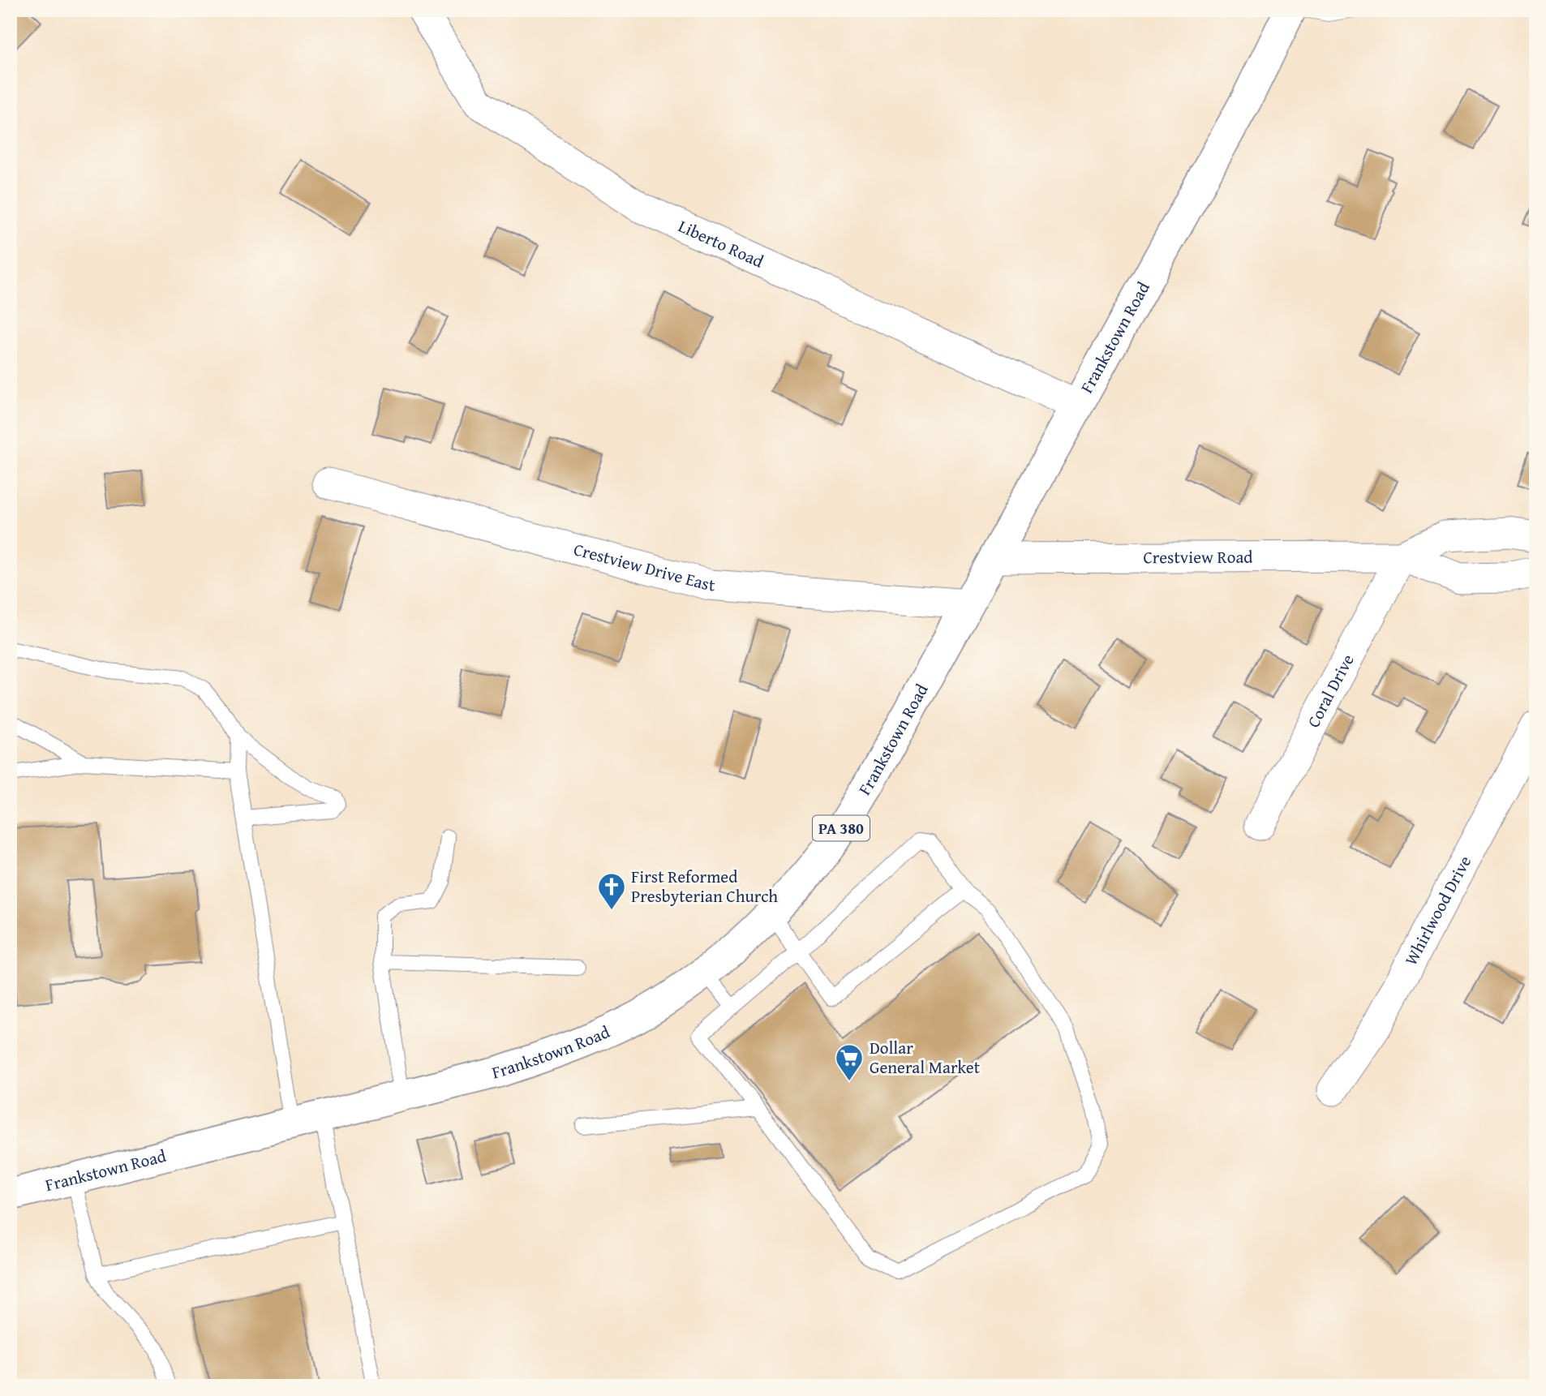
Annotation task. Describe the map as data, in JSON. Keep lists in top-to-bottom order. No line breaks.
{"streets":{"main road":["Frankstown Road","PA 380"],"street":["Liberto Road","Crestview Road","Crestview Drive East","Coral Drive","Whirlwood Drive"]},"crossings":[["Liberto Road","Frankstown Road"],["Frankstown Road","Crestview Road"],["Frankstown Road","Crestview Drive East"],["Crestview Road","Coral Drive"]],"places":{"church":["First Reformed Presbyterian Church"],"supermarket":["Dollar General Market"]}}
